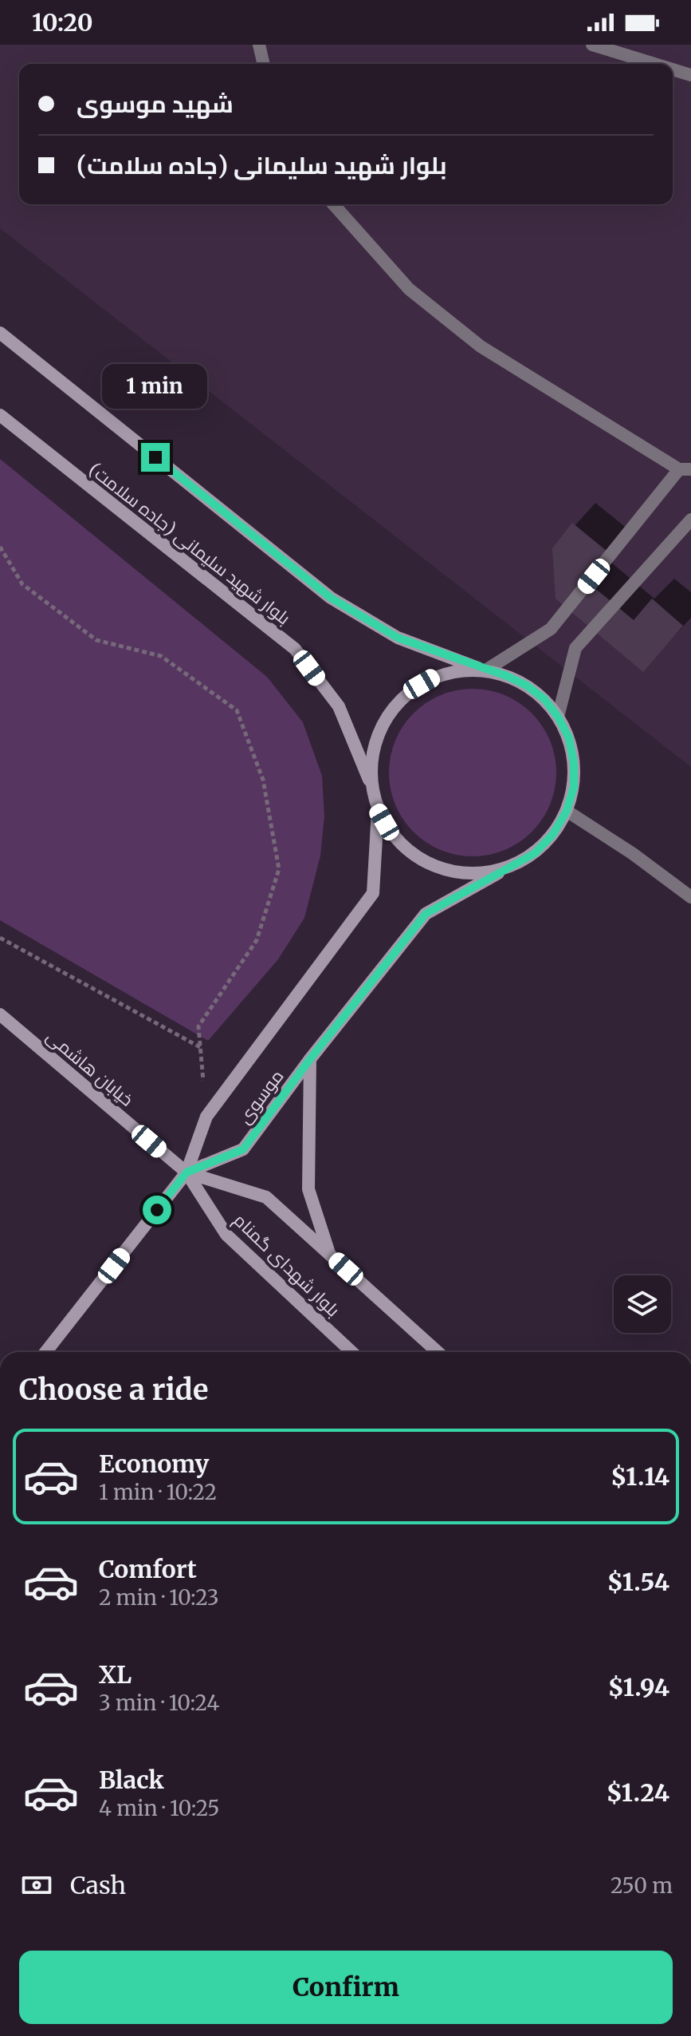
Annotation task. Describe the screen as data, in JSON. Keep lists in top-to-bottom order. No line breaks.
{"streets":{"main road":["بلوار شهید سلیمانی (جاده سلامت)","خیابان هاشمی","موسوی","بلوار شهدای گمنام"]},"crossings":[["بلوار شهید سلیمانی (جاده سلامت)","موسوی"],["خیابان هاشمی","موسوی"],["خیابان هاشمی","بلوار شهدای گمنام"],["موسوی","بلوار شهدای گمنام"]],"page":{"status":"10:20","banner":["شهید موسوی","بلوار شهید سلیمانی (جاده سلامت)"],"bubble":"1 min","heading":"Choose a ride","list":[{"name":"Economy","note":"1 min · 10:22","value":"$1.14"},{"name":"Comfort","note":"2 min · 10:23","value":"$1.54"},{"name":"XL","note":"3 min · 10:24","value":"$1.94"},{"name":"Black","note":"4 min · 10:25","value":"$1.24"}],"pay":["Cash","250 m"],"buttons":"Confirm"}}
